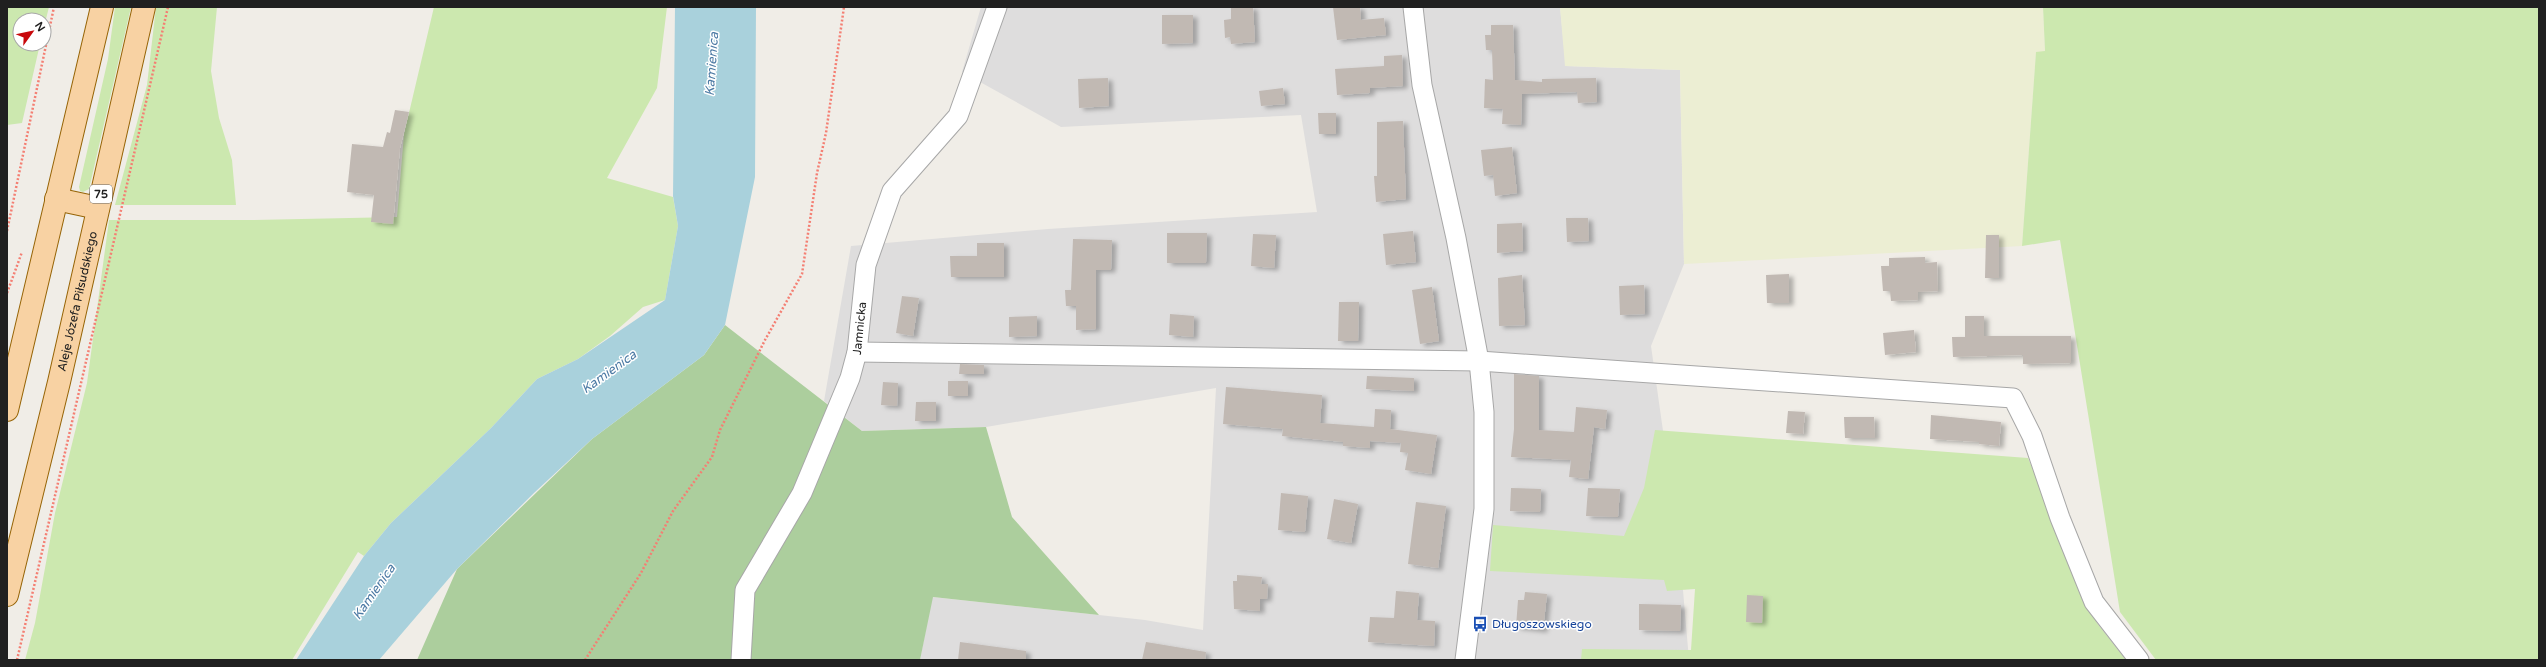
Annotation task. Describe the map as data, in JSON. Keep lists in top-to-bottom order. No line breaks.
{"streets":{"main road":["75","Aleje Józefa Piłsudskiego"],"street":["Jamnicka"]},"water":["Kamienica"],"places":{"bus stop":["Długoszowskiego"]},"north":"top right"}
